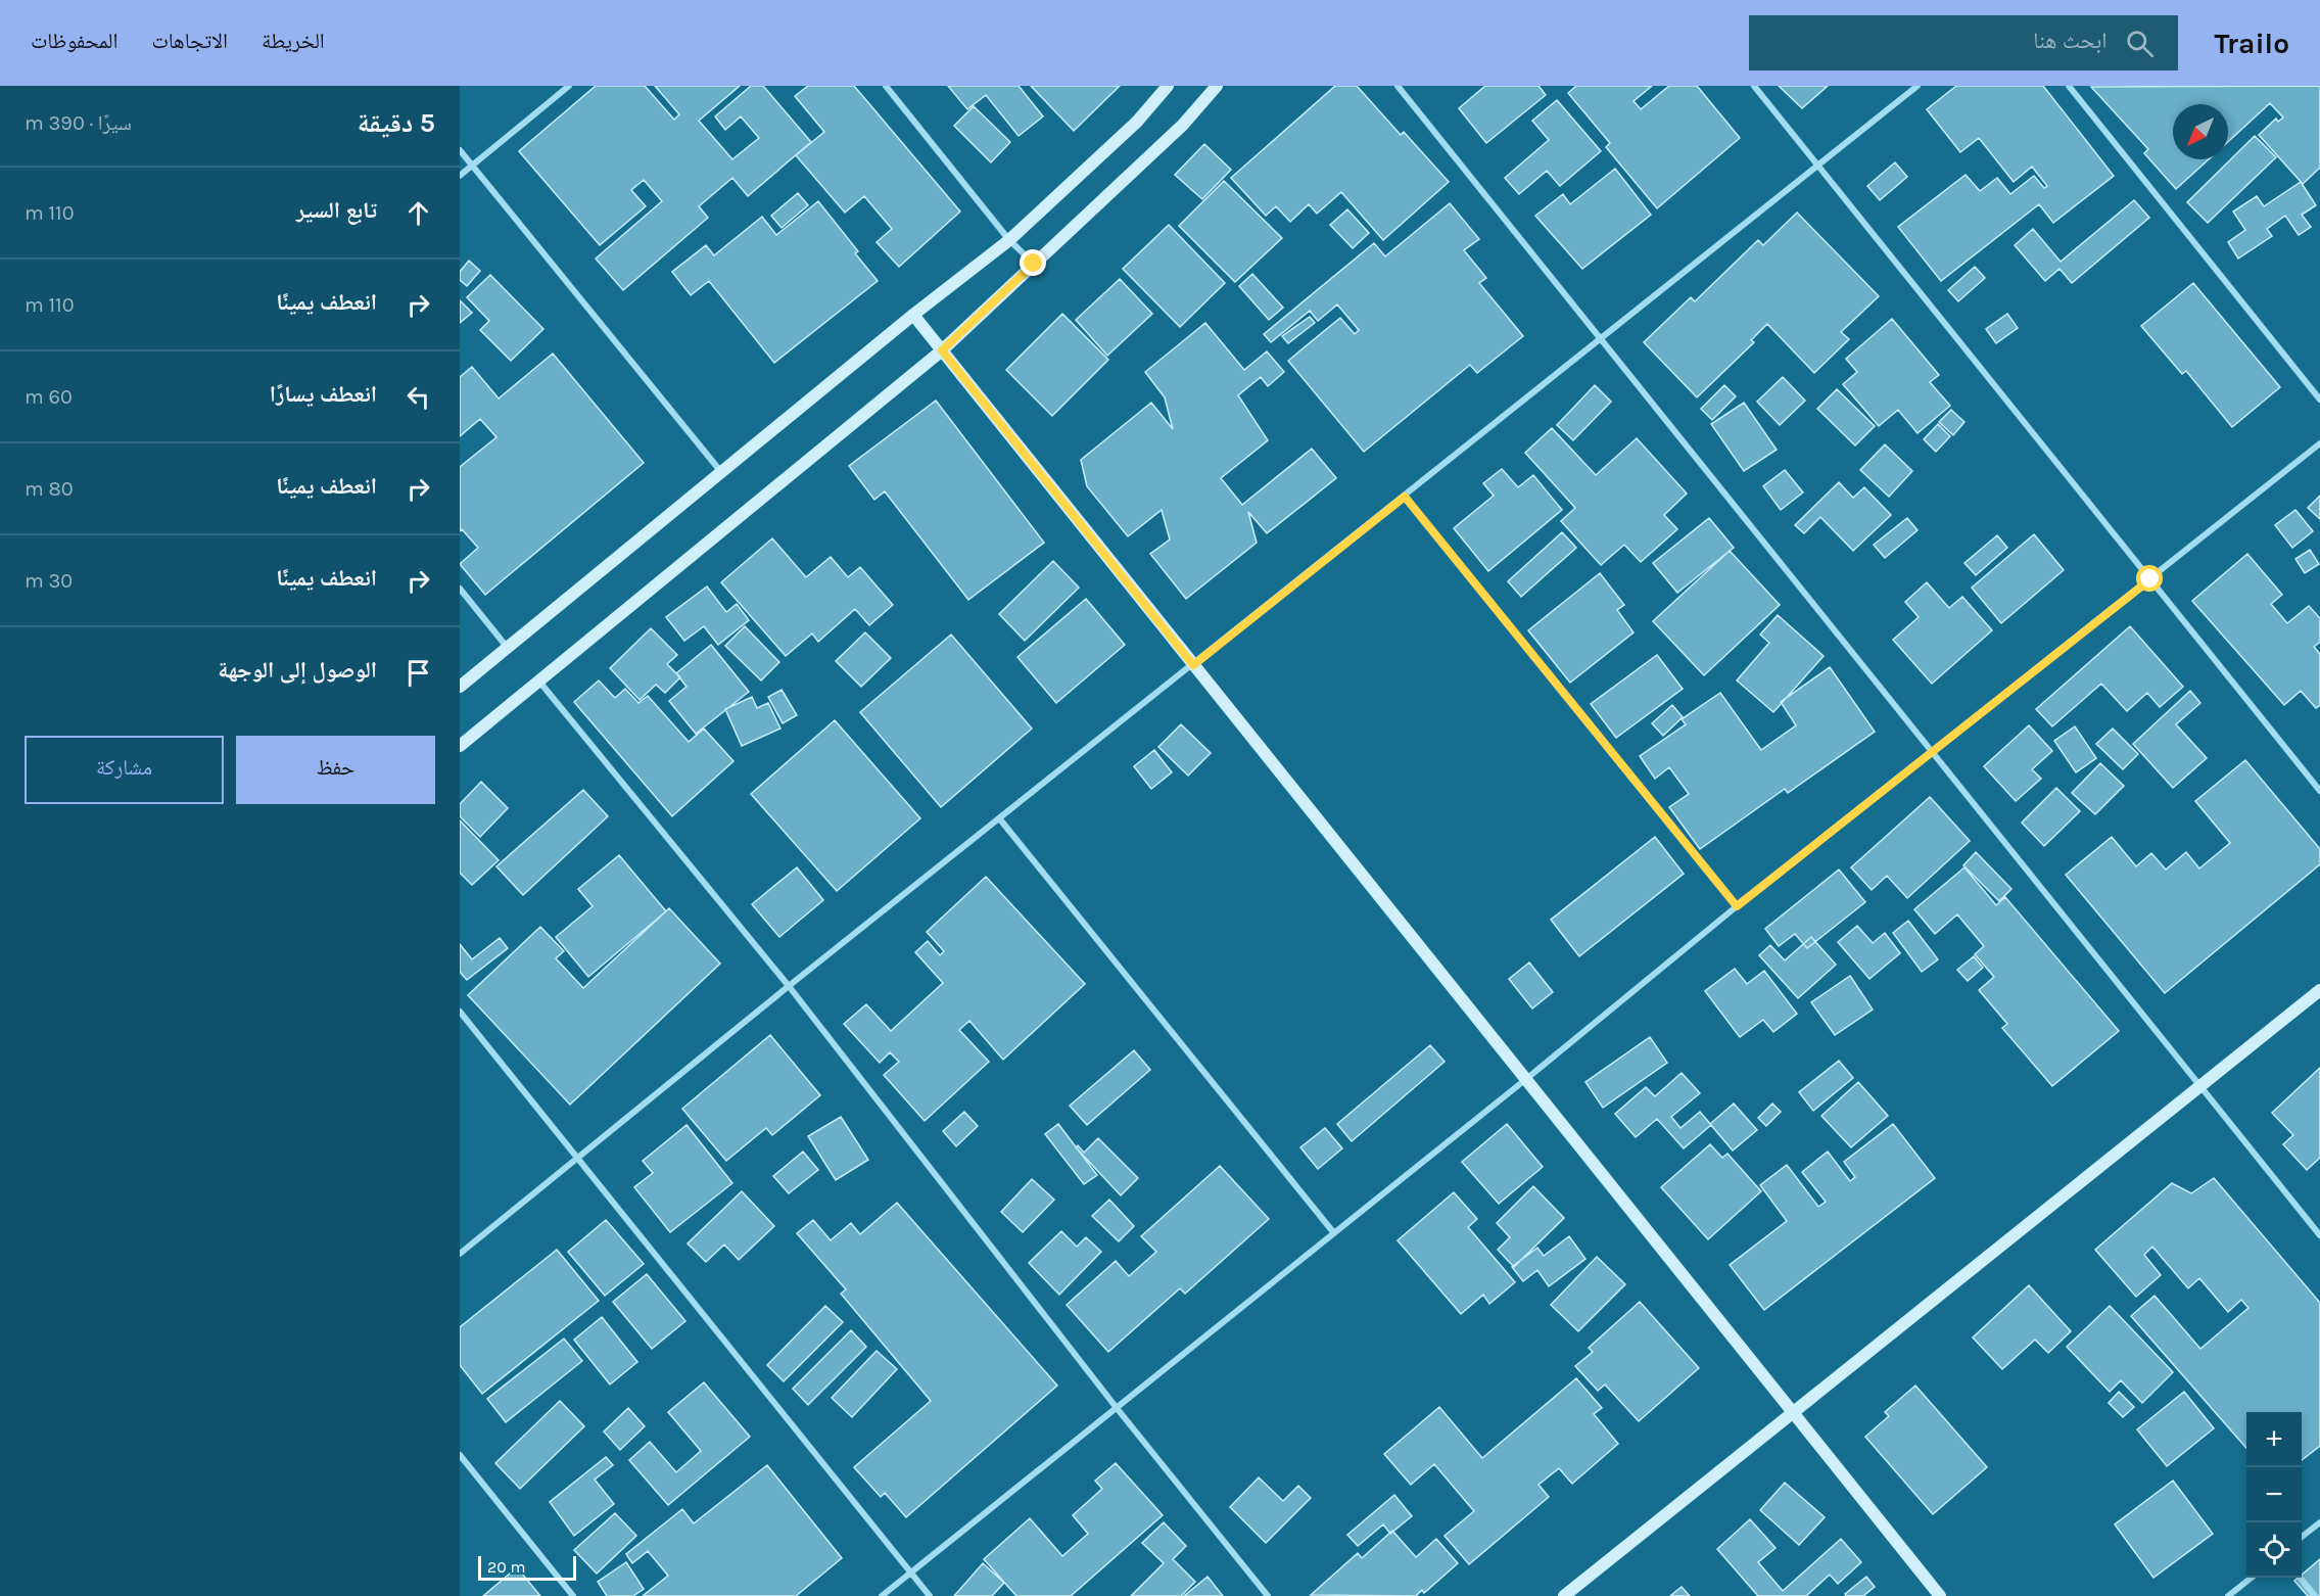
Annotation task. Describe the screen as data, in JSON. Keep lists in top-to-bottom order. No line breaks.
{"scale_bar":"20 m","north":"bottom left","page":{"header":"Trailo","search":"ابحث هنا","nav":["الخريطة","الاتجاهات","المحفوظات"],"heading":["5 دقيقة","سيرًا · 390 m"],"list":[["تابع السير","110 m"],["انعطف يمينًا","110 m"],["انعطف يسارًا","60 m"],["انعطف يمينًا","80 m"],["انعطف يمينًا","30 m"],"الوصول إلى الوجهة"],"buttons":["حفظ","مشاركة"],"map_buttons":["+","−"],"scale":"20 m"}}
